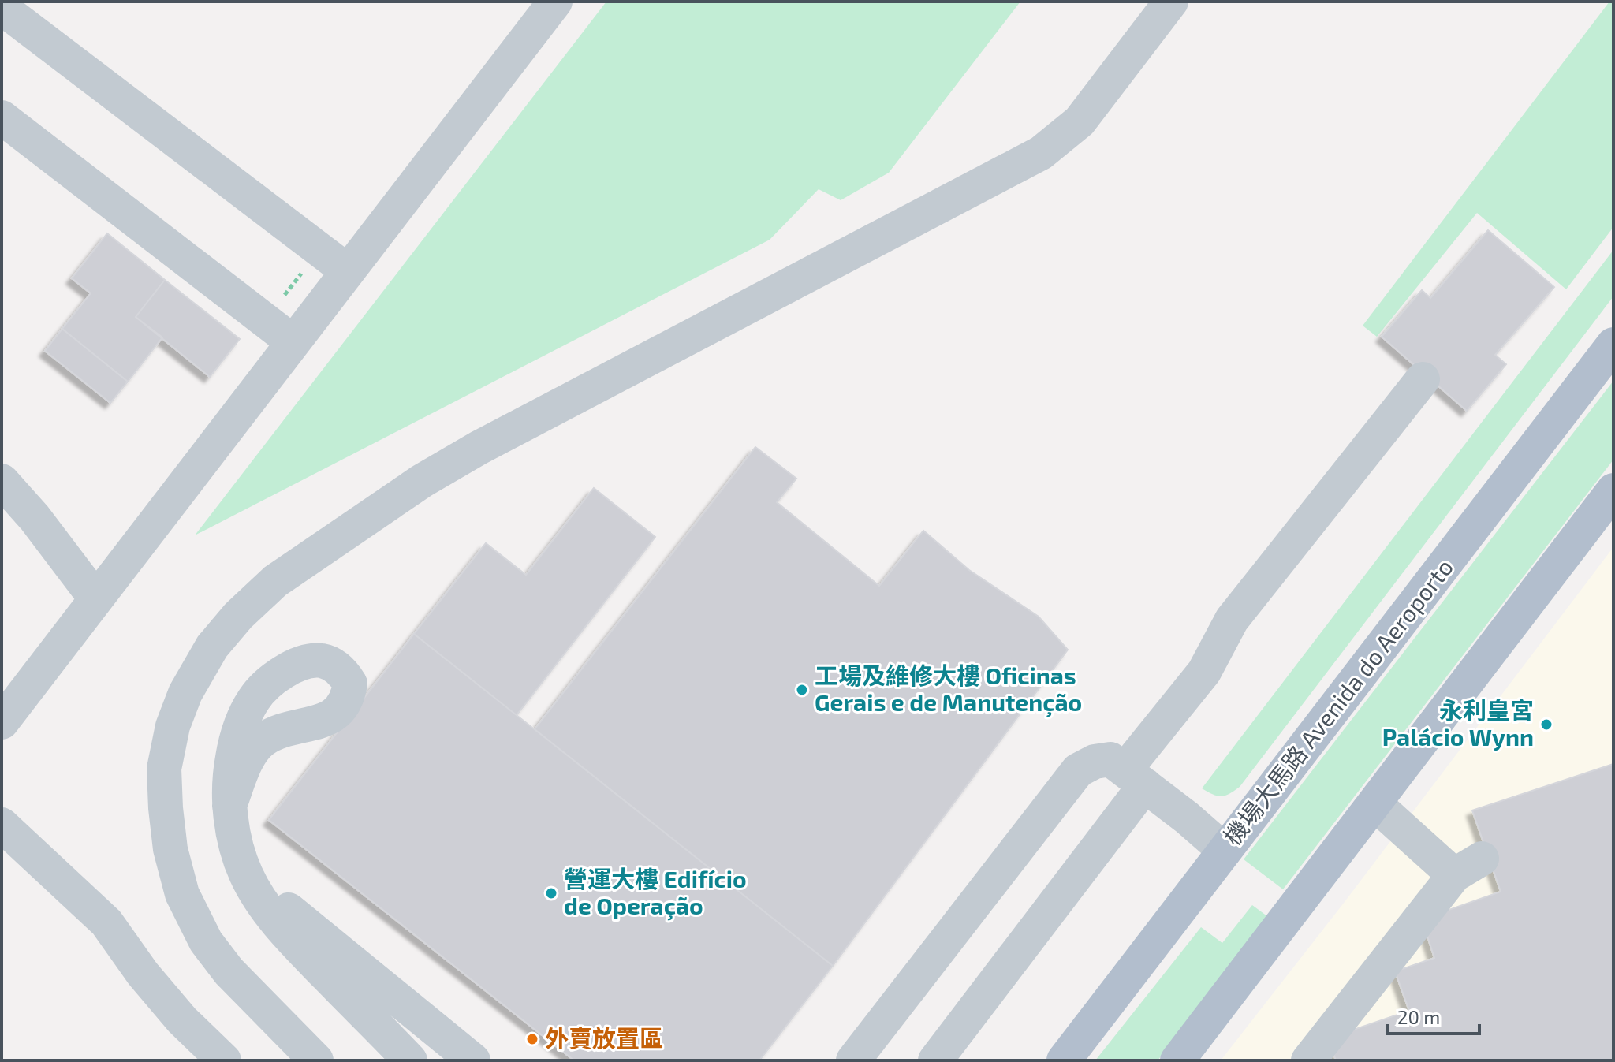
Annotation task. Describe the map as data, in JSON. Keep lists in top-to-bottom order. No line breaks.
{"streets":{"main road":["機場大馬路 Avenida do Aeroporto"]},"places":["工場及維修大樓 Oficinas Gerais e de Manutenção","永利皇宮 Palácio Wynn","營運大樓 Edifício de Operação","外賣放置區"],"scale_bar":"20 m"}
